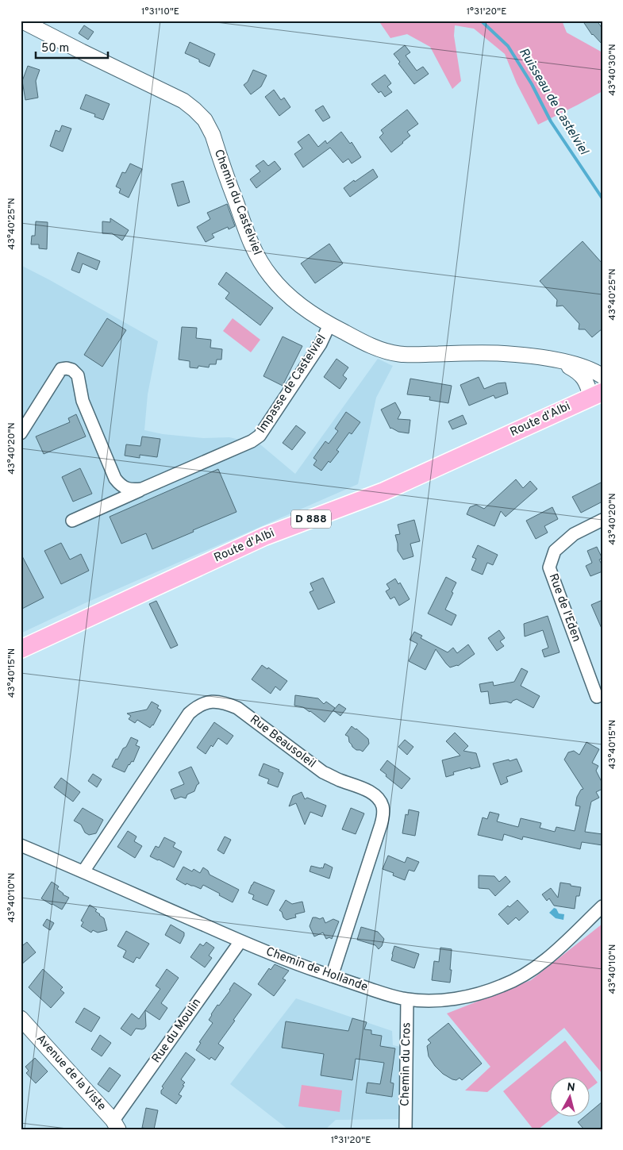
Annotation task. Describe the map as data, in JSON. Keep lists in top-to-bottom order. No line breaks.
{"streets":{"main road":["Route d'Albi","D 888"],"street":["Chemin du Castelviel","Impasse de Castelviel","Rue de l'Eden","Rue Beausoleil","Chemin de Hollande","Rue du Moulin","Chemin du Cros","Avenue de la Viste"]},"crossings":[["Chemin du Castelviel","Impasse de Castelviel"],["Chemin du Castelviel","Route d'Albi"],["Rue Beausoleil","Chemin de Hollande"],["Chemin de Hollande","Rue du Moulin"],["Chemin de Hollande","Chemin du Cros"],["Rue du Moulin","Avenue de la Viste"]],"water":["Ruisseau de Castelviel"],"scale_bar":"50 m","north":"top","coordinates":["1°31'10\"E","1°31'20\"E","43°40'30\"N","43°40'25\"N","43°40'20\"N","43°40'15\"N","43°40'10\"N"]}
